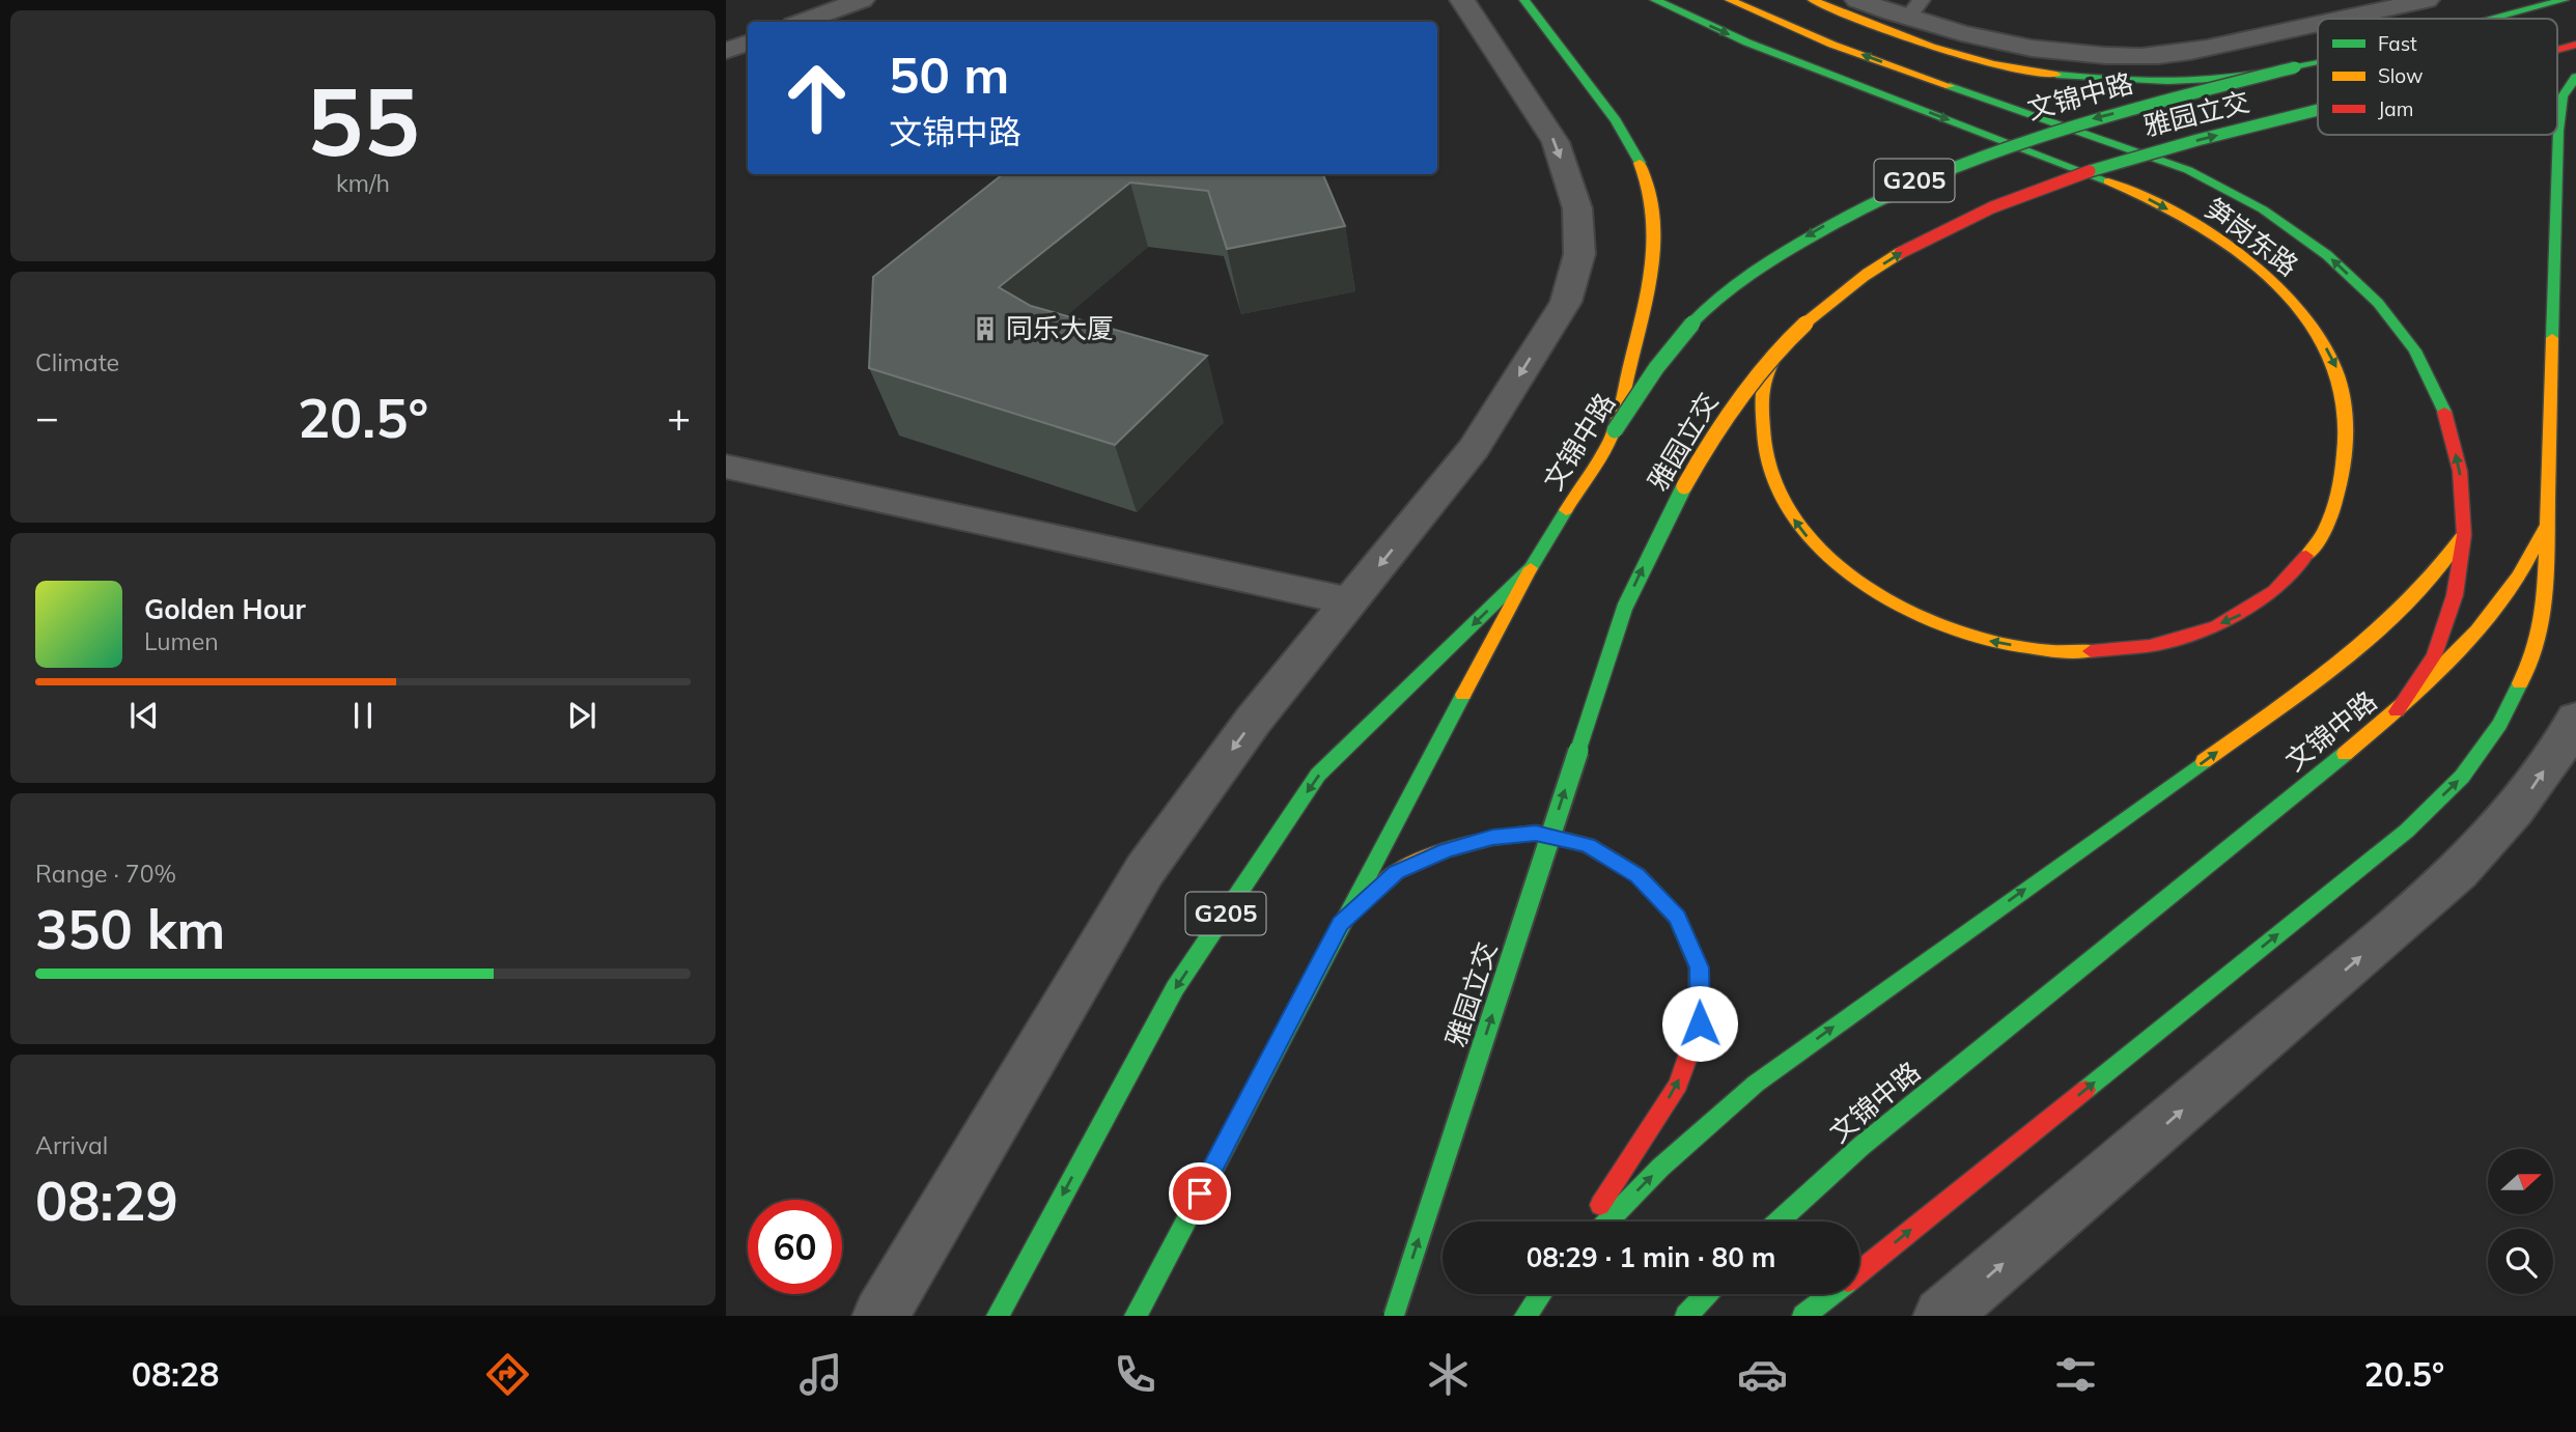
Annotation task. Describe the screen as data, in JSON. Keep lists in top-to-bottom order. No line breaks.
{"streets":{"main road":["文锦中路","雅园立交","G205","笋岗东路"]},"crossings":[["文锦中路","G205"],["文锦中路","笋岗东路"],["雅园立交","笋岗东路"]],"one_way":["雅园立交"],"places":{"building":["同乐大厦"]},"legend":["Fast","Slow","Jam"],"north":"right","page":{"tile":[["55","km/h"],"Climate",["Range · 70%","350 km"],["Arrival","08:29"]],"turn":["50 m","文锦中路"],"heat":["−","20.5°","+"],"song":["Golden Hour","Lumen"],"limit":"60","trip":"08:29 · 1 min · 80 m","tabs":["08:28","20.5°"]}}
